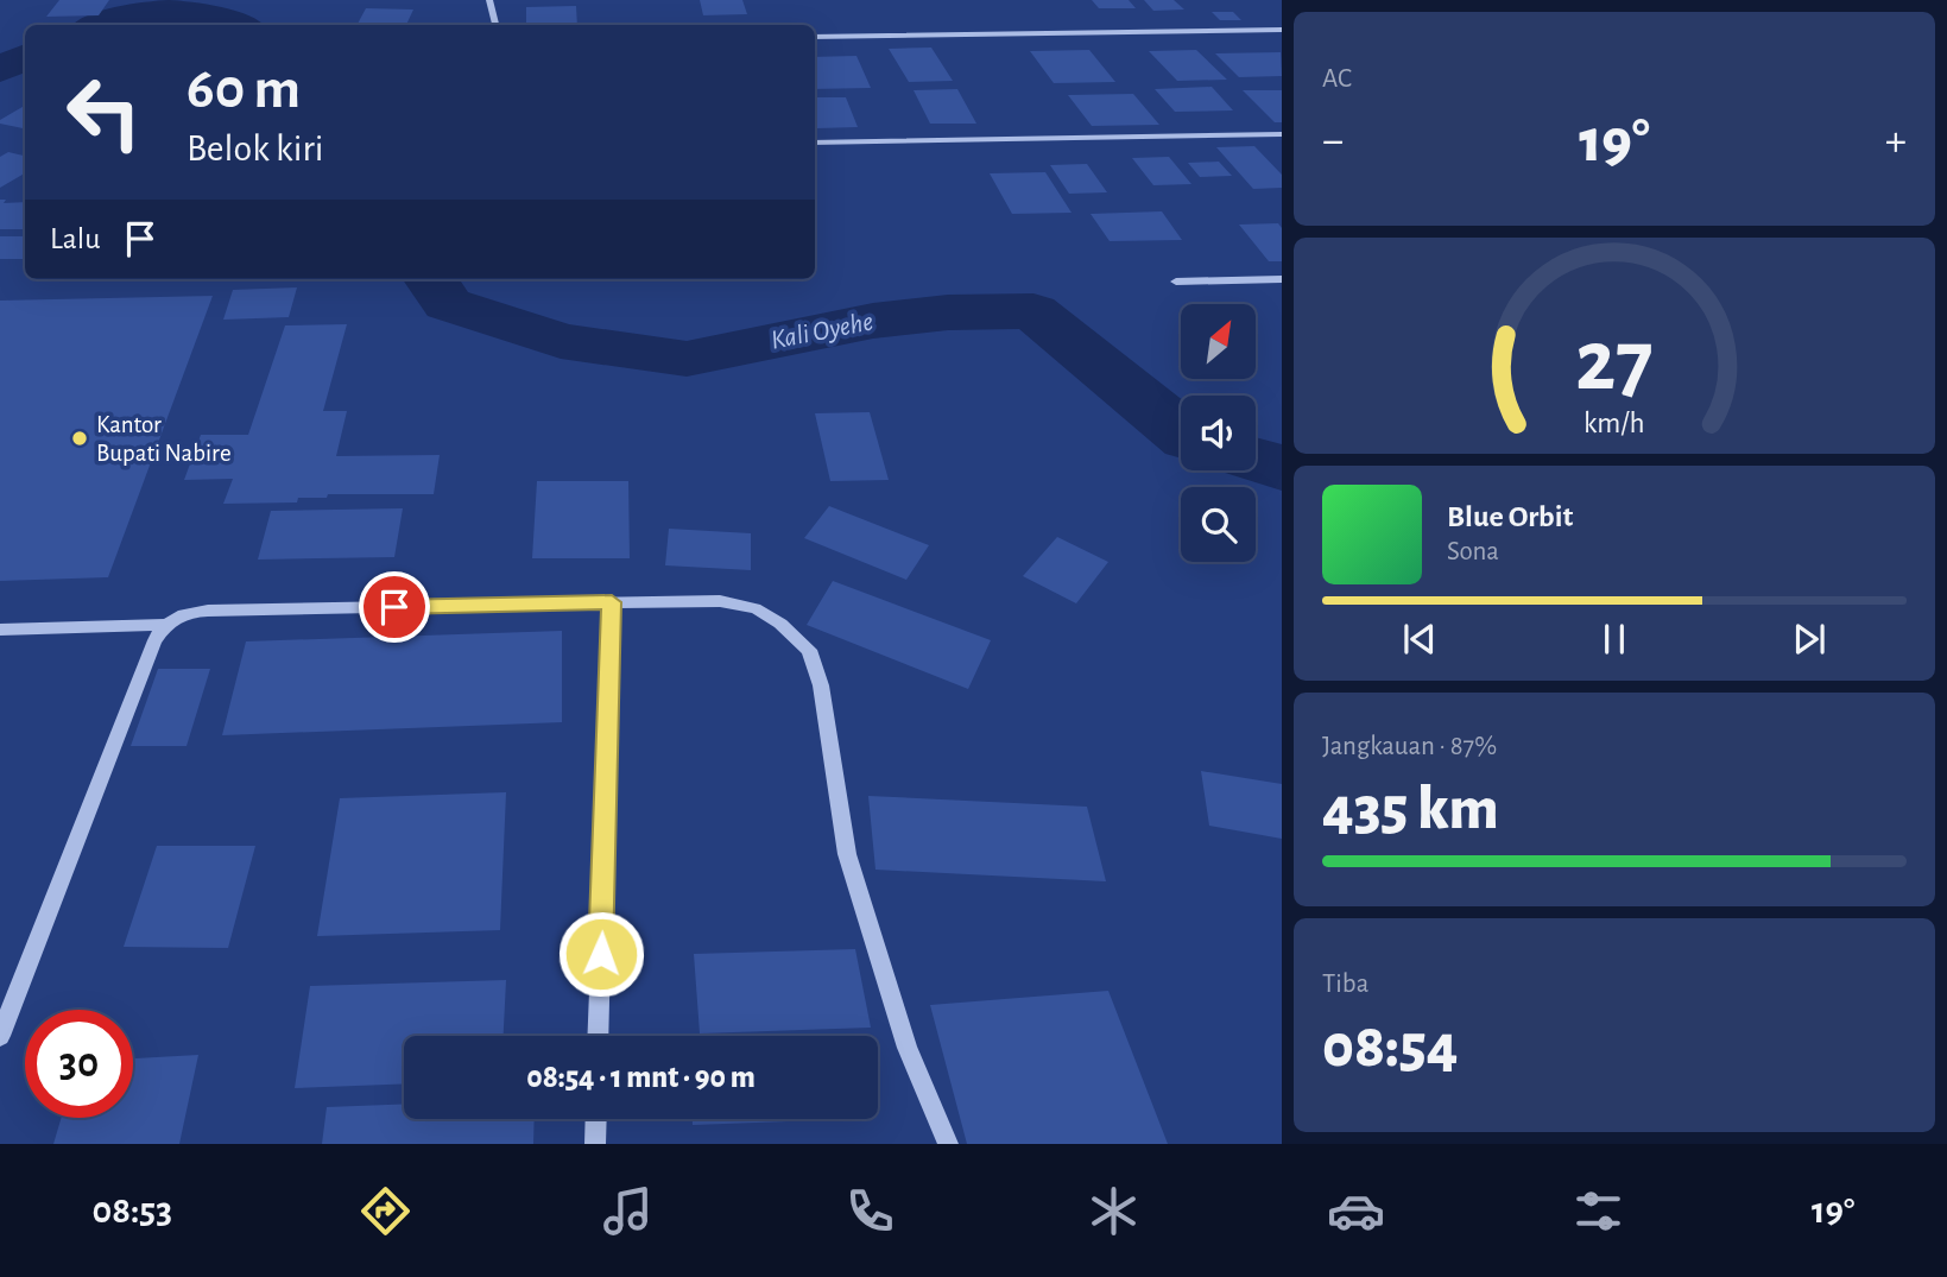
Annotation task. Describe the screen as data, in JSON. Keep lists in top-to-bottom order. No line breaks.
{"water":["Kali Oyehe"],"places":["Kantor Bupati Nabire"],"north":"top right","page":{"tile":["AC",["Jangkauan · 87%","435 km"],["Tiba","08:54"]],"turn":["60 m","Belok kiri"],"heat":["−","19°","+"],"then":"Lalu","song":["Blue Orbit","Sona"],"limit":"30","trip":"08:54 · 1 mnt · 90 m","tabs":["08:53","19°"],"gauge":["27","km/h"]}}
